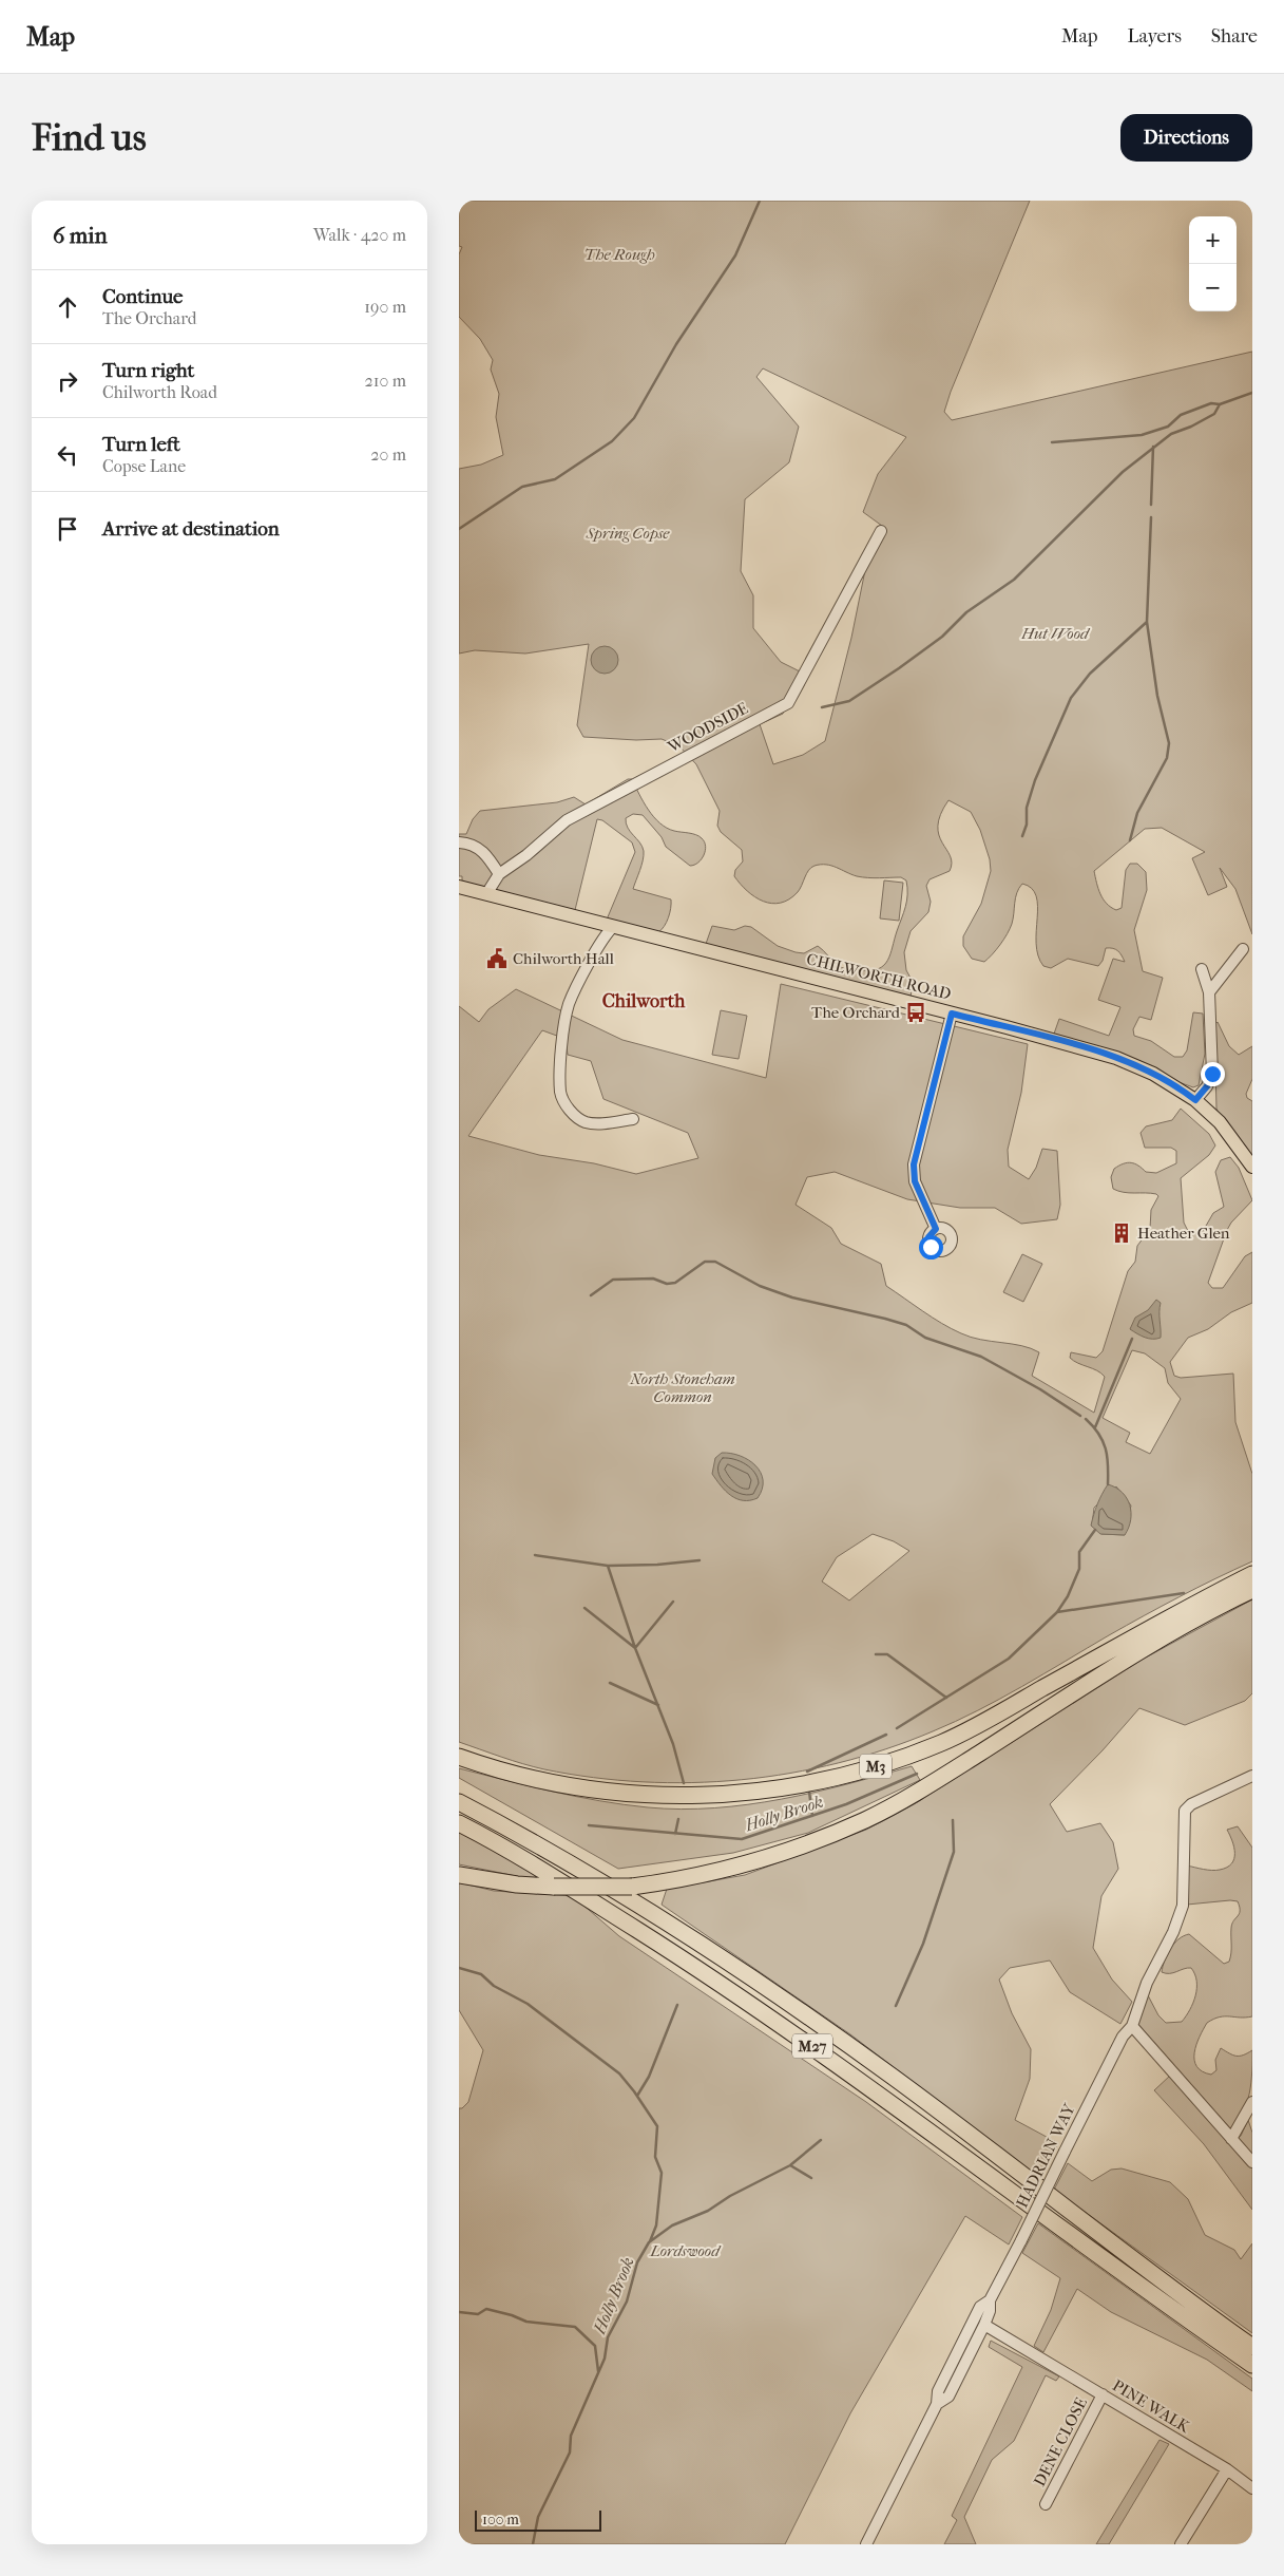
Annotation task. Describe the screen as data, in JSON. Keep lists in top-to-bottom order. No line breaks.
{"streets":{"highway":["M3","M27"],"main road":["CHILWORTH ROAD"],"street":["WOODSIDE","HADRIAN WAY","PINE WALK","DENE CLOSE"]},"crossings":[["WOODSIDE","CHILWORTH ROAD"],["HADRIAN WAY","PINE WALK"],["PINE WALK","DENE CLOSE"]],"districts":["Chilworth"],"water":["Holly Brook"],"parks":["The Rough","Spring Copse","Hut Wood","North Stoneham Common","Lordswood"],"places":{"public building":["Chilworth Hall"],"bus stop":["The Orchard"],"building":["Heather Glen"]},"scale_bar":"100 m","page":{"header":"Map","nav":["Map","Layers","Share"],"buttons":"Directions","title":"Find us","heading":["6 min","Walk · 420 m"],"map_buttons":["+","−"],"list":[["Continue","The Orchard","190 m"],["Turn right","Chilworth Road","210 m"],["Turn left","Copse Lane","20 m"],"Arrive at destination"],"scale":"100 m"}}
